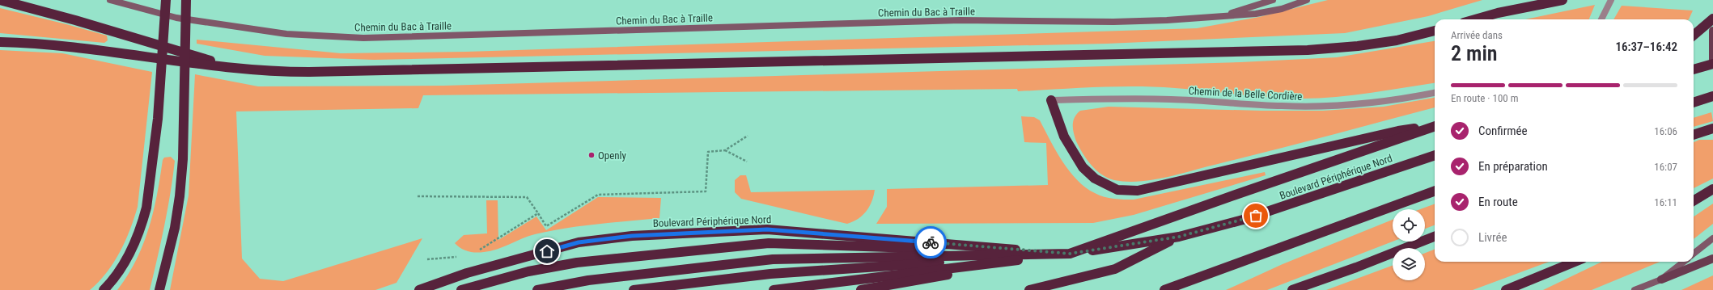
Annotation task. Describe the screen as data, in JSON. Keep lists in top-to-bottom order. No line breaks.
{"streets":{"highway":["Boulevard Périphérique Nord"],"main road":["Chemin du Bac à Traille"],"street":["Chemin de la Belle Cordière"]},"places":["Openly"],"page":{"heading":["2 min","Arrivée dans","16:37–16:42"],"bar":"En route · 100 m","list":[["Confirmée","16:06"],["En préparation","16:07"],["En route","16:11"],"Livrée"]}}
